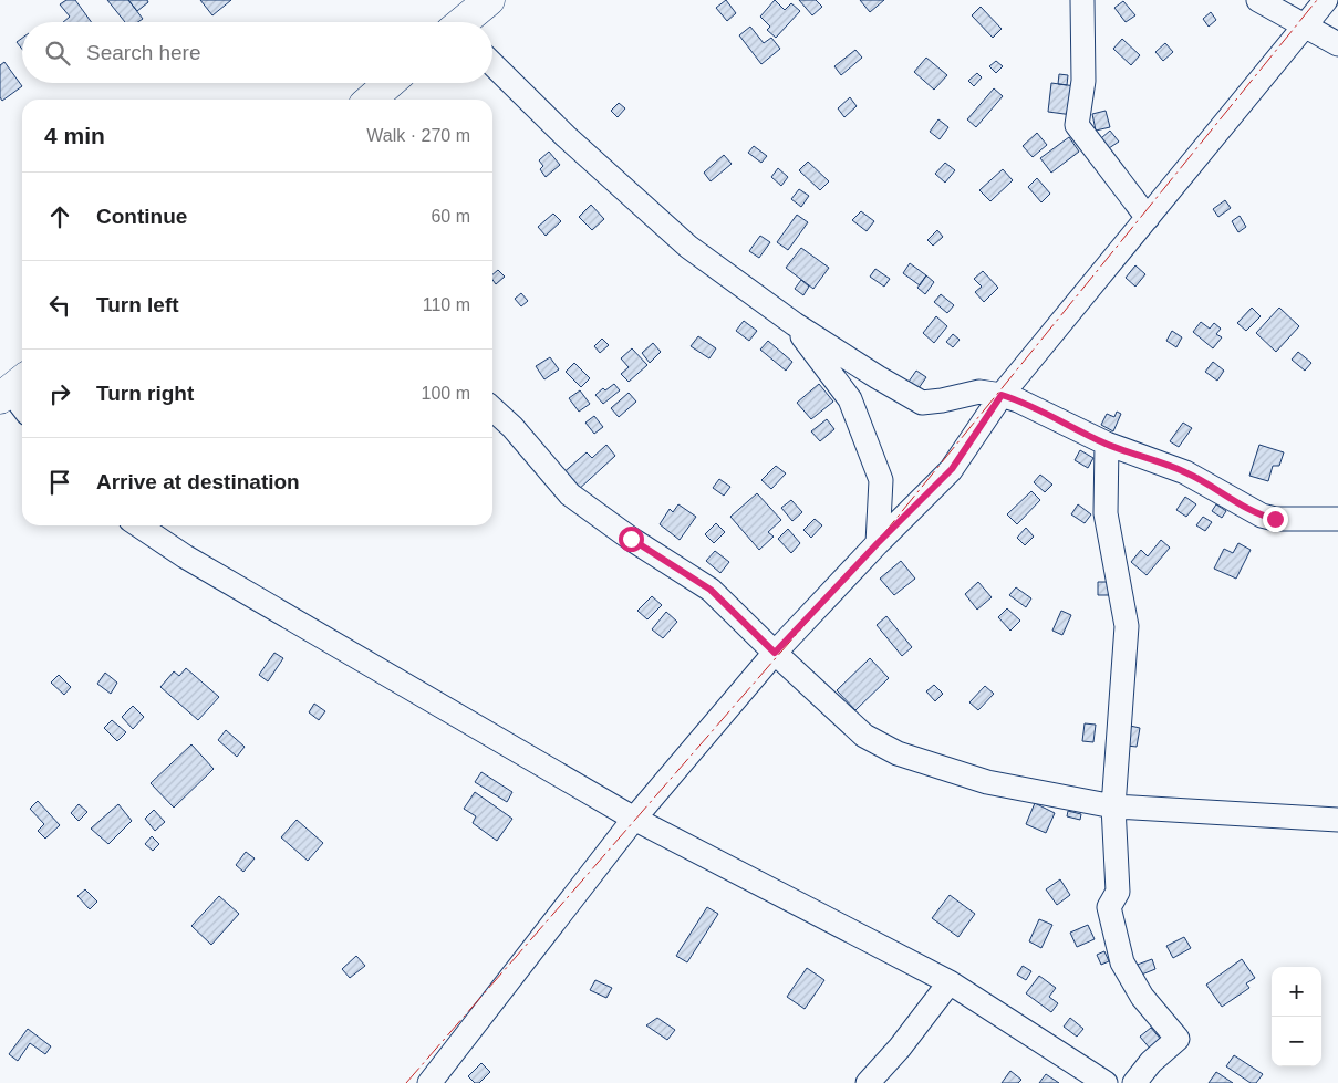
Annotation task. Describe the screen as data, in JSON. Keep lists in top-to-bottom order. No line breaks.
{"page":{"search":"Search here","heading":["4 min","Walk · 270 m"],"list":[["Continue","60 m"],["Turn left","110 m"],["Turn right","100 m"],"Arrive at destination"],"map_buttons":["+","−"]}}
